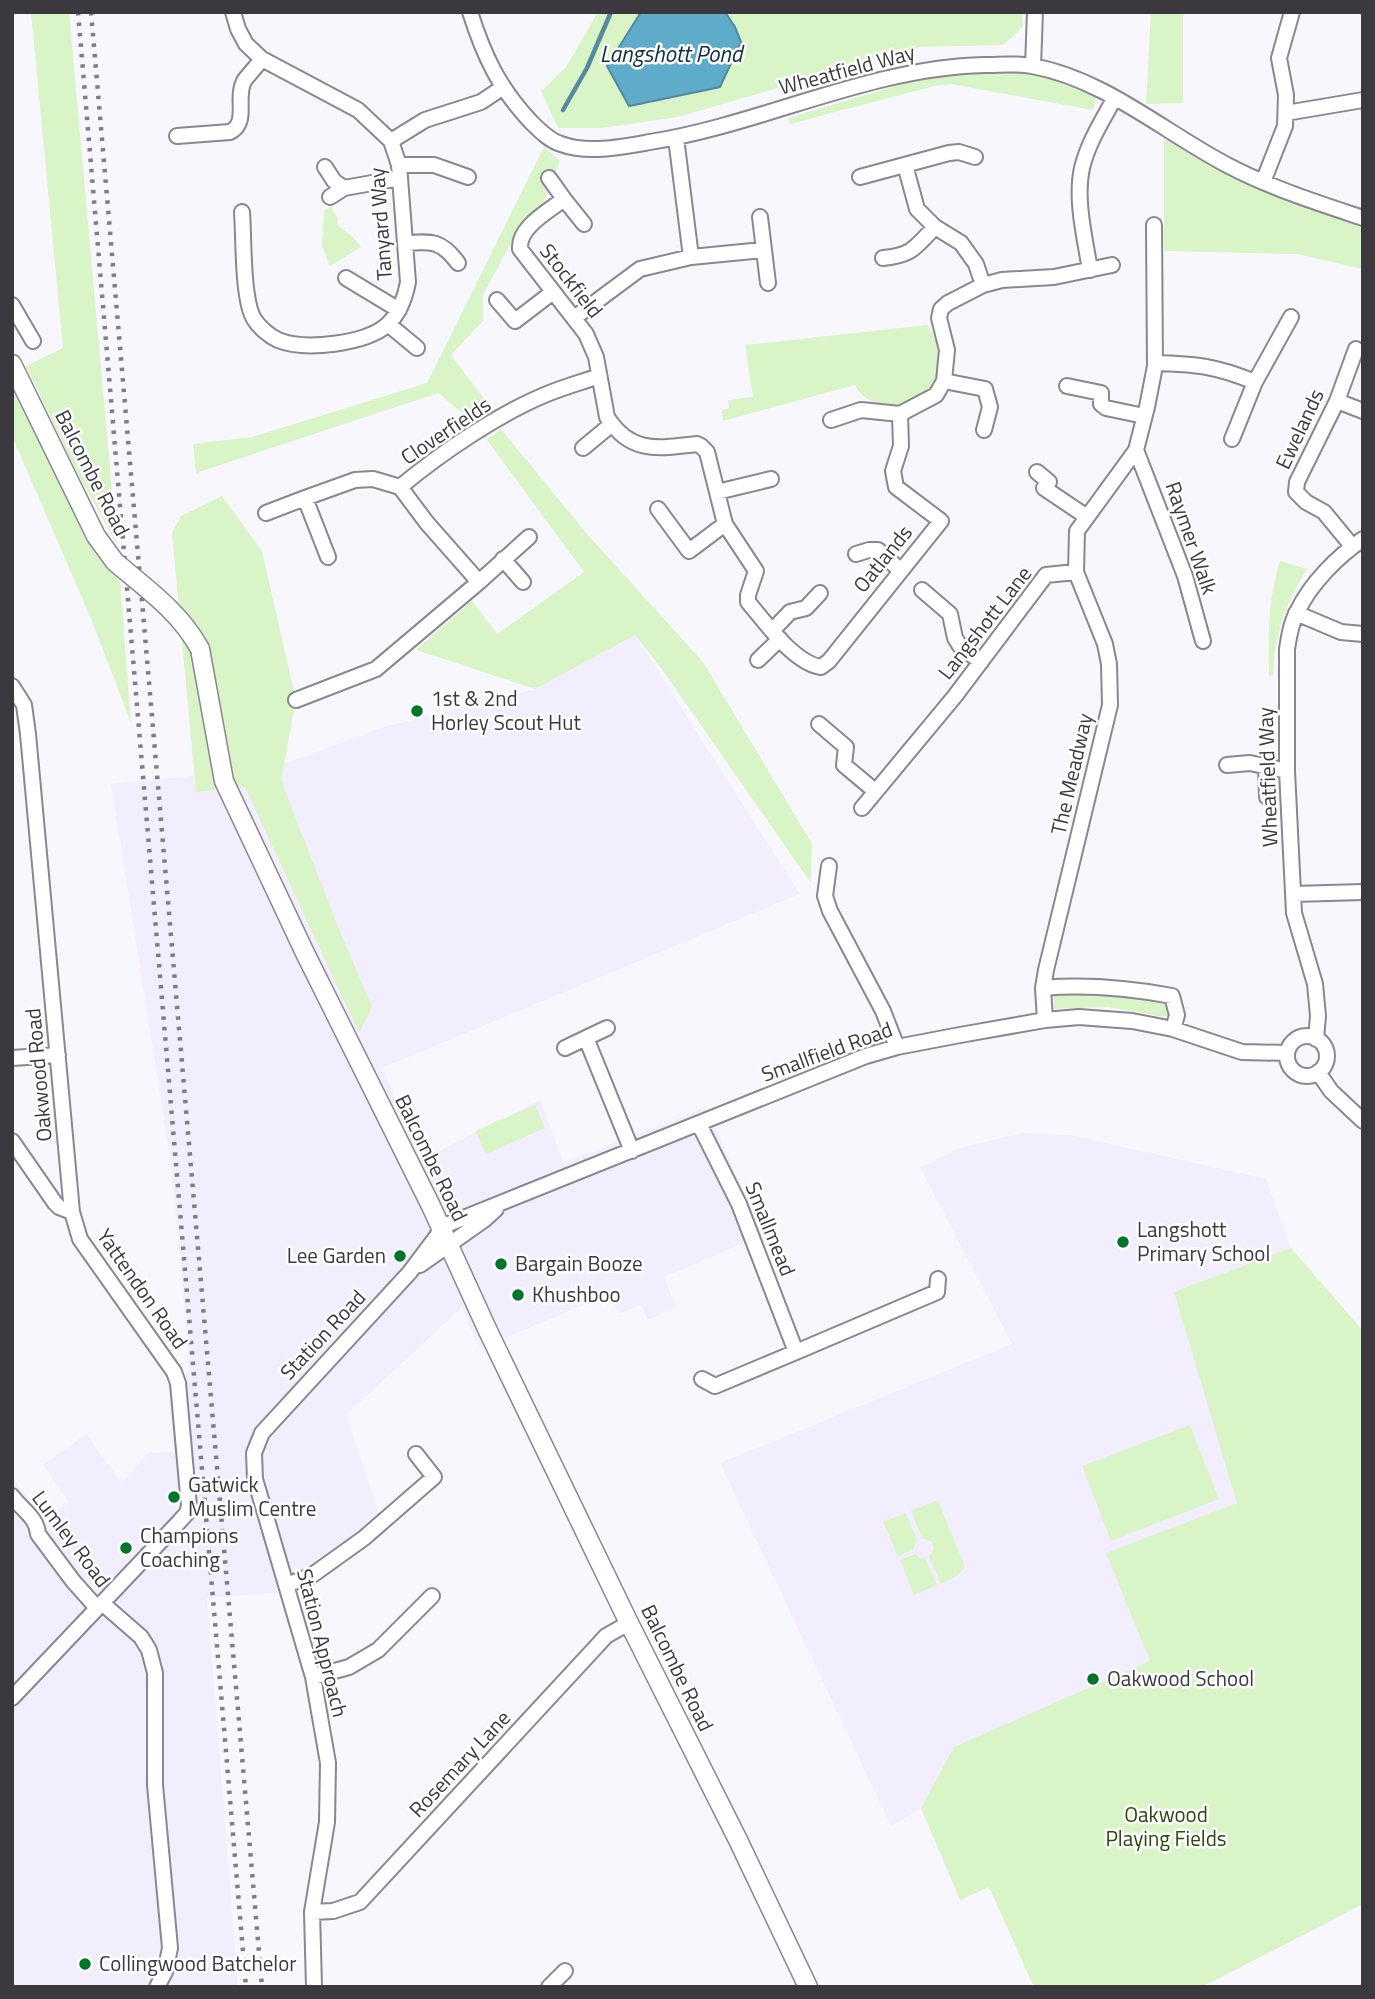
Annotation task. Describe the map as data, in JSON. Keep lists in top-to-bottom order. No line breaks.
{"streets":{"main road":["Balcombe Road"],"street":["Wheatfield Way","Tanyard Way","Stockfield","Ewelands","Cloverfields","Raymer Walk","Oatlands","Langshott Lane","The Meadway","Smallfield Road","Oakwood Road","Smallmead","Yattendon Road","Station Road","Lumley Road","Station Approach","Rosemary Lane"]},"crossings":[["Wheatfield Way","Ewelands"],["Wheatfield Way","Smallfield Road"],["Stockfield","Cloverfields"],["Balcombe Road","Smallfield Road"],["Balcombe Road","Station Road"],["Balcombe Road","Rosemary Lane"],["Langshott Lane","The Meadway"],["The Meadway","Smallfield Road"],["Smallfield Road","Smallmead"],["Smallfield Road","Station Road"],["Oakwood Road","Yattendon Road"],["Yattendon Road","Lumley Road"],["Station Road","Station Approach"],["Station Approach","Rosemary Lane"]],"water":["Langshott Pond"],"parks":["Oakwood Playing Fields"],"places":["1st & 2nd Horley Scout Hut","Langshott Primary School","Lee Garden","Bargain Booze","Khushboo","Gatwick Muslim Centre","Champions Coaching","Oakwood School","Collingwood Batchelor"]}
